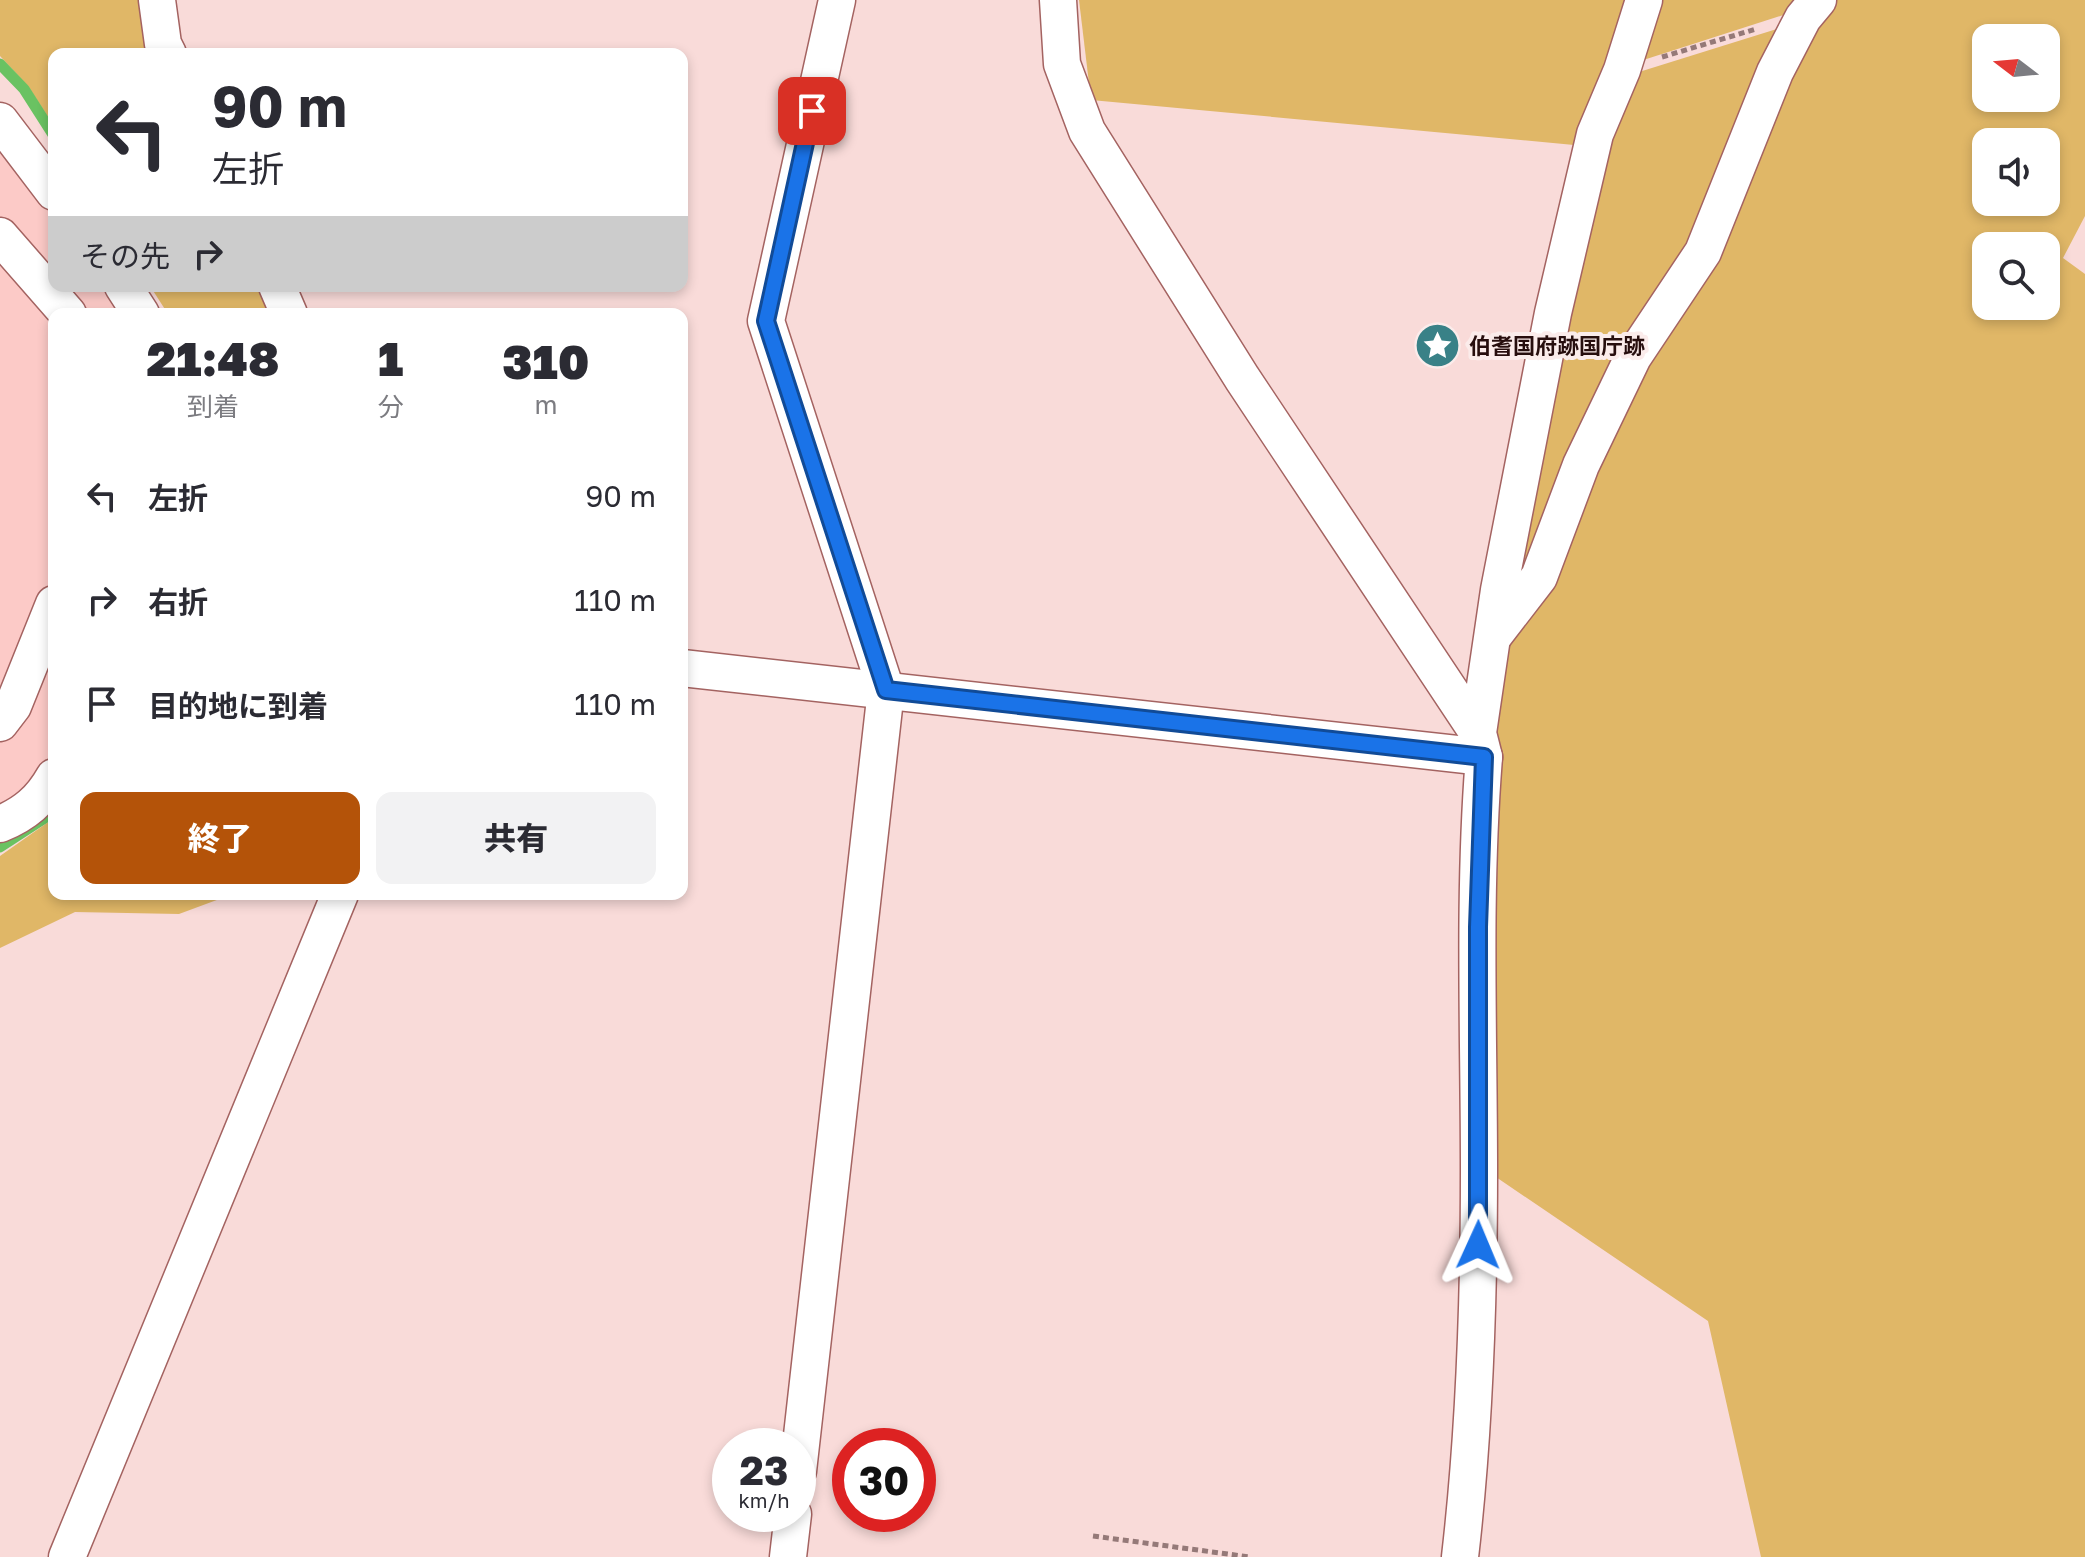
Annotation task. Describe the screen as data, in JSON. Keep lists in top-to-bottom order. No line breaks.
{"places":{"place":["伯耆国府跡国庁跡"]},"north":"left","page":{"turn":["90 m","左折"],"then":"その先","eta":["21:48","到着","1","分","310","m"],"list":[{"name":"左折","value":"90 m"},{"name":"右折","value":"110 m"},{"name":"目的地に到着","value":"110 m"}],"buttons":["終了","共有"],"speed":"23 km/h","limit":"30"}}
